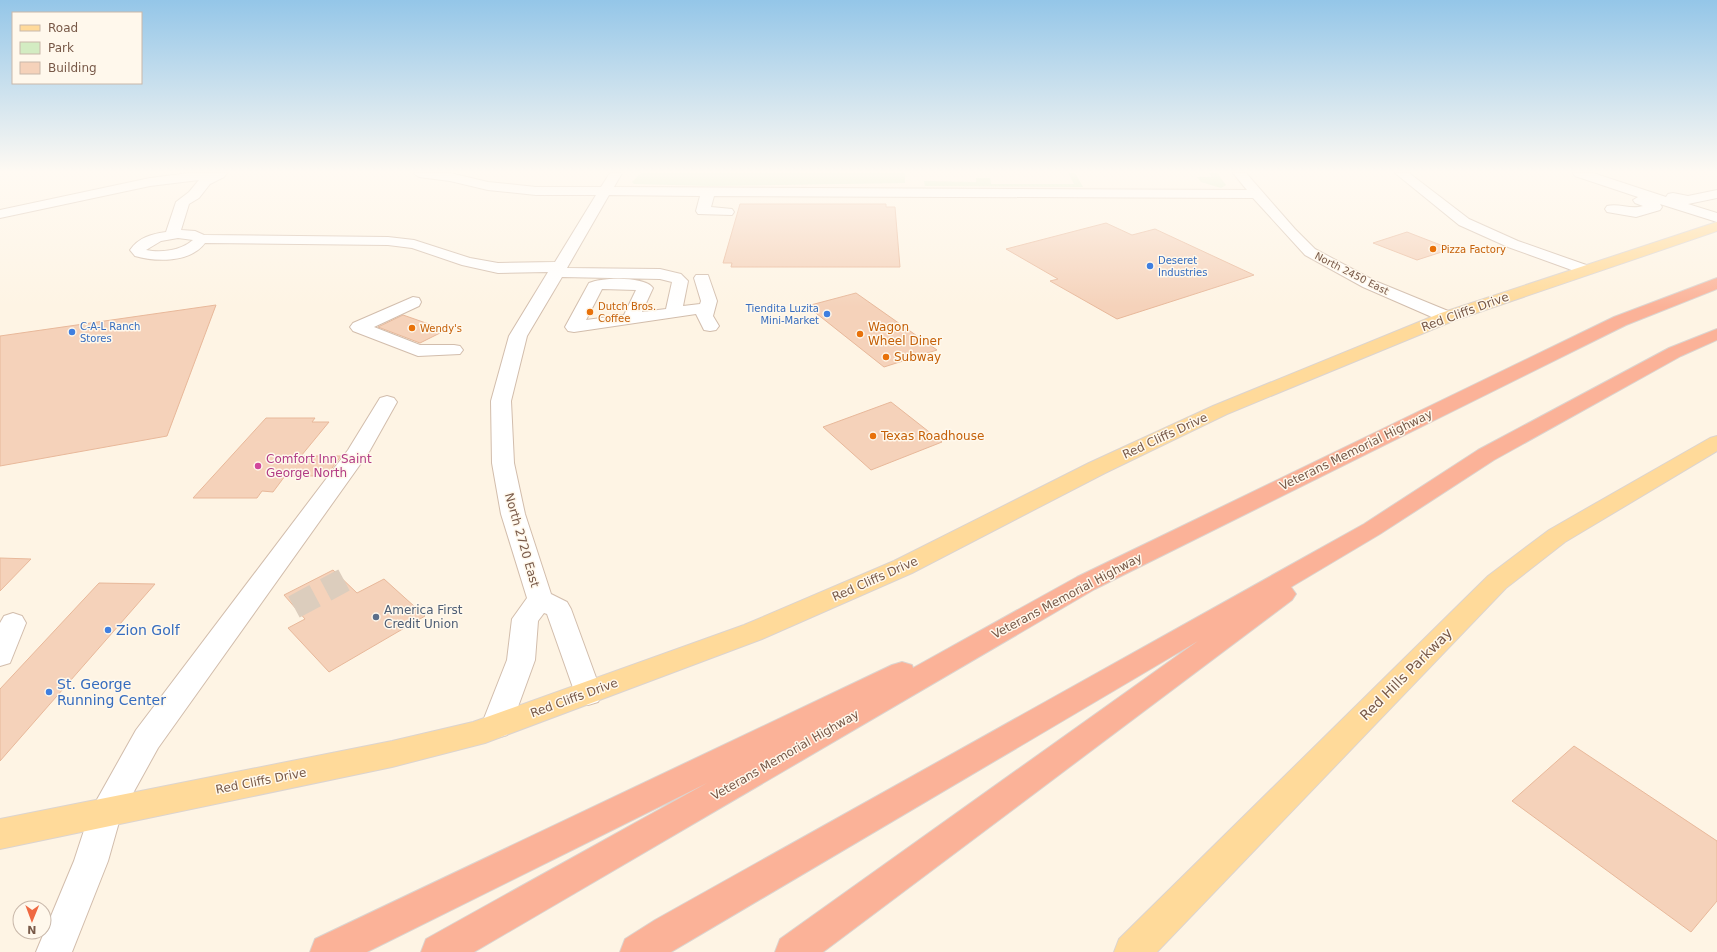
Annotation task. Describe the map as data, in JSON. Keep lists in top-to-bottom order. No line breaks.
{"streets":{"highway":["Veterans Memorial Highway"],"main road":["Red Cliffs Drive","Red Hills Parkway"],"street":["North 2450 East","North 2720 East"]},"crossings":[["North 2450 East","Red Cliffs Drive"],["Red Cliffs Drive","North 2720 East"]],"places":["Pizza Factory","Deseret Industries","Dutch Bros. Coffee","Tiendita Luzita Mini-Market","Wendy's","C-A-L Ranch Stores","Wagon Wheel Diner","Subway","Texas Roadhouse","Comfort Inn Saint George North","America First Credit Union","Zion Golf","St. George Running Center"],"legend":["Road","Park","Building"],"north":"bottom"}
